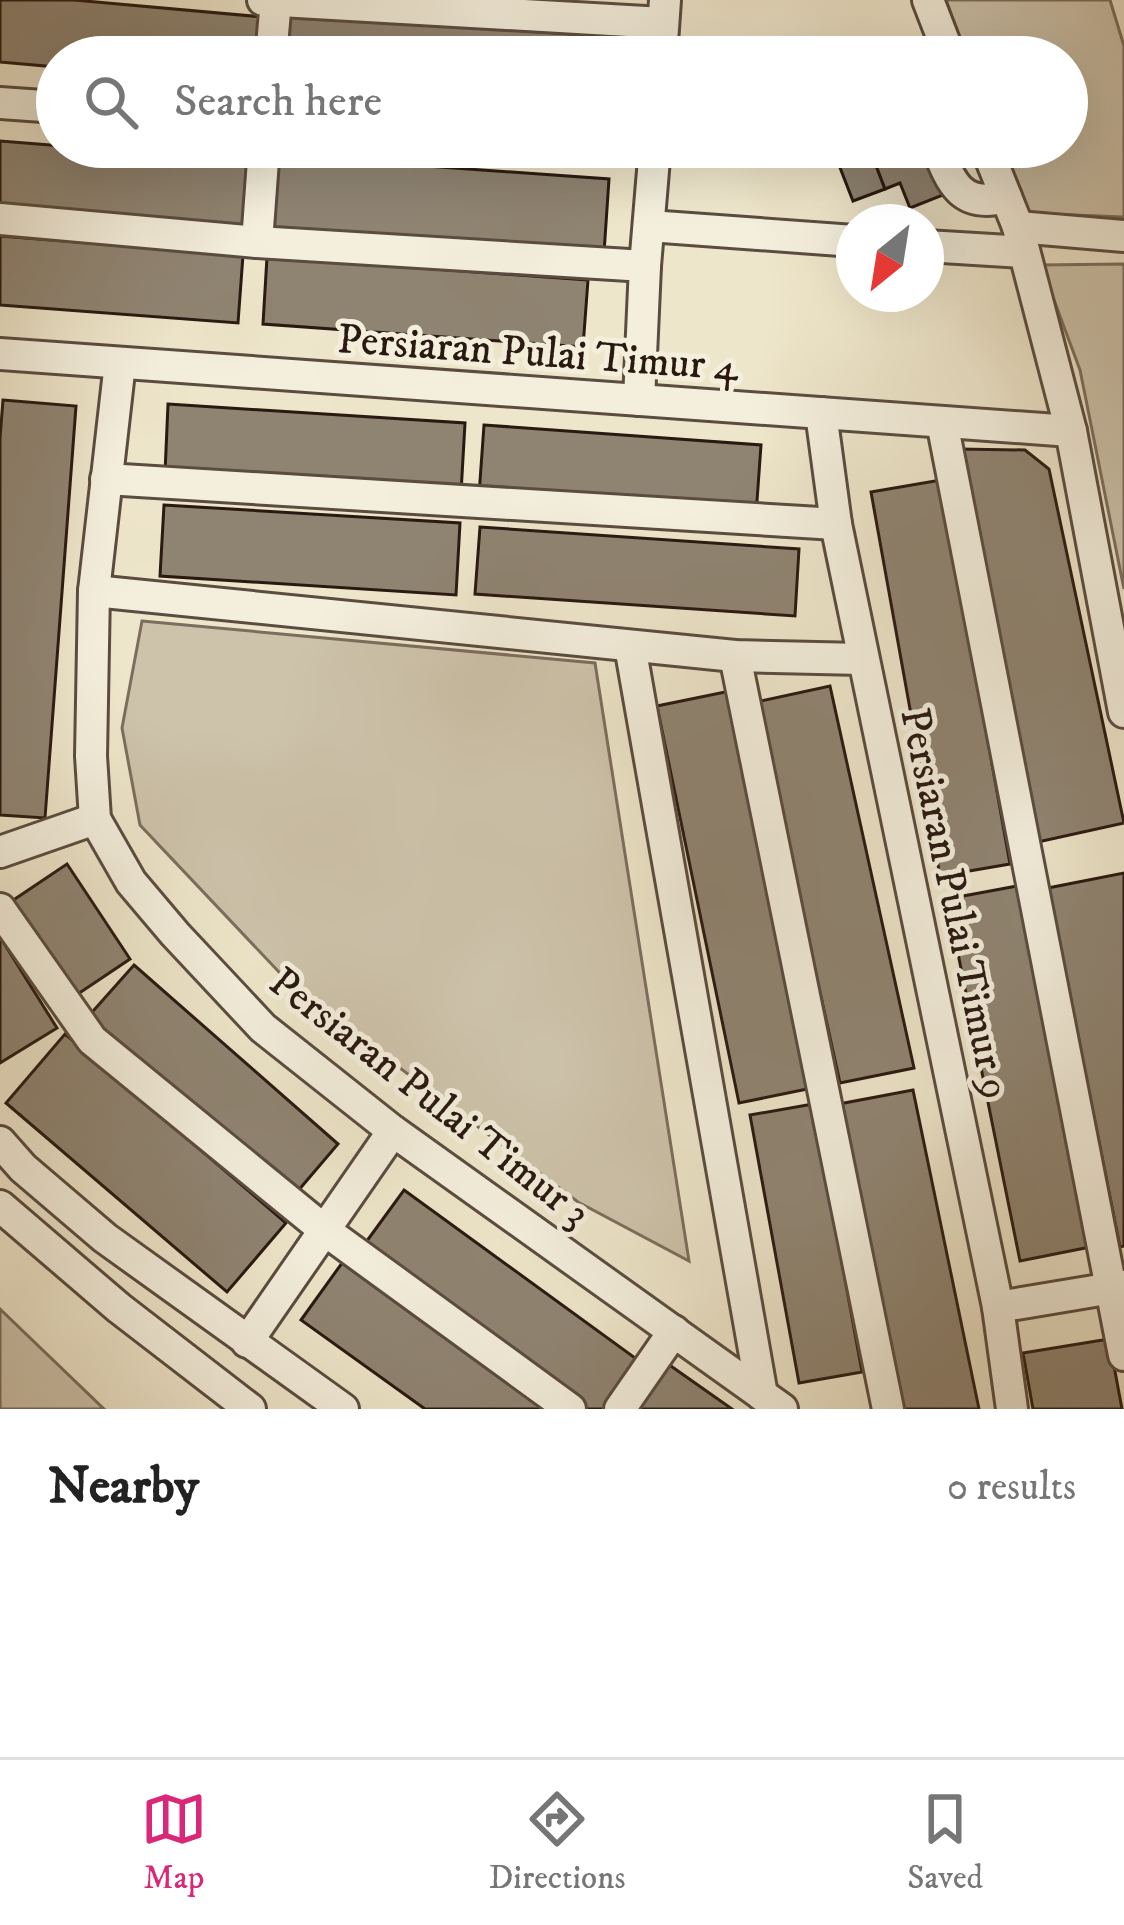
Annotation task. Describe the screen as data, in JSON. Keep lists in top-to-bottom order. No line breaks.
{"streets":{"street":["Persiaran Pulai Timur 4","Persiaran Pulai Timur 9","Persiaran Pulai Timur 3"]},"crossings":[["Persiaran Pulai Timur 4","Persiaran Pulai Timur 9"],["Persiaran Pulai Timur 4","Persiaran Pulai Timur 3"]],"north":"bottom left","page":{"search":"Search here","heading":["Nearby","0 results"],"nav":["Map","Directions","Saved"]}}
